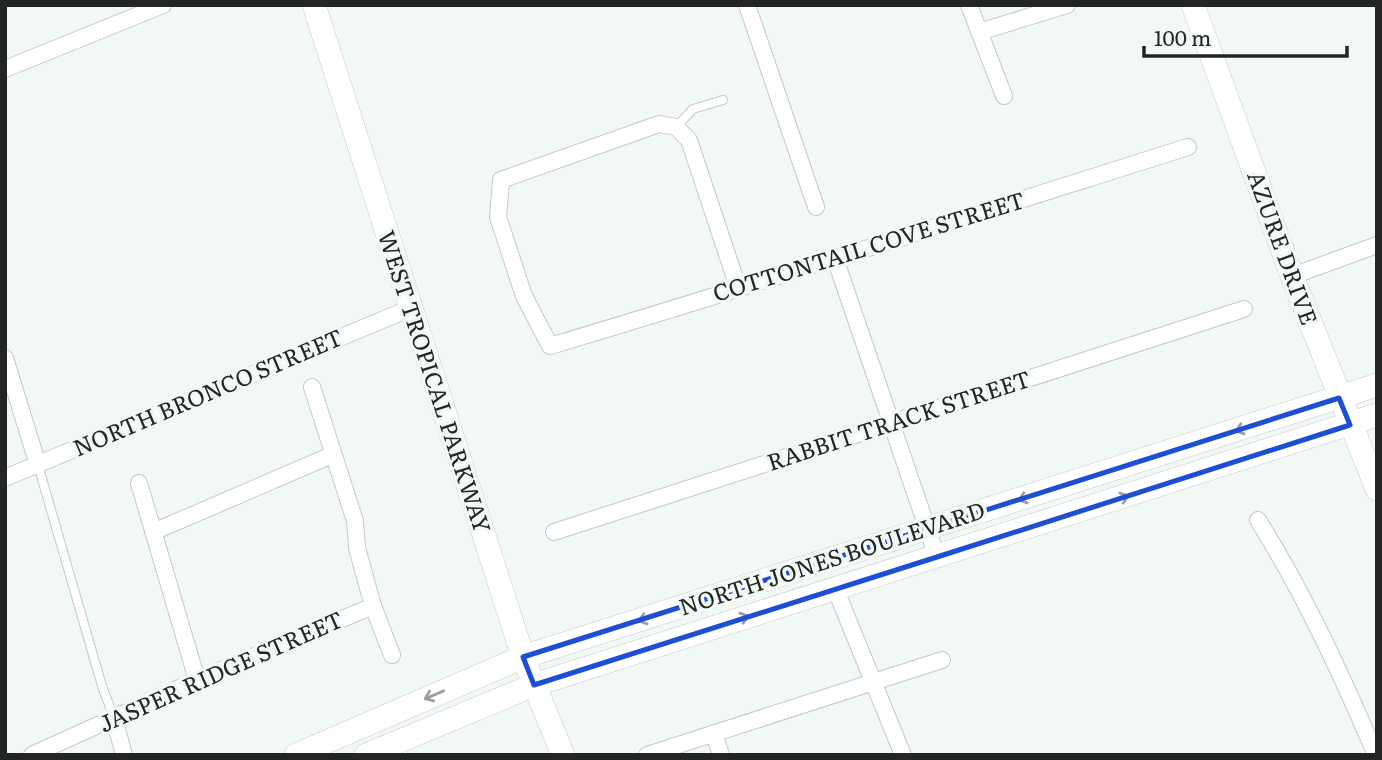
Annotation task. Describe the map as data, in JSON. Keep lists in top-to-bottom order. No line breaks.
{"streets":{"main road":["AZURE DRIVE","WEST TROPICAL PARKWAY","NORTH JONES BOULEVARD"],"street":["COTTONTAIL COVE STREET","NORTH BRONCO STREET","RABBIT TRACK STREET","JASPER RIDGE STREET"]},"crossings":[["AZURE DRIVE","NORTH JONES BOULEVARD"],["WEST TROPICAL PARKWAY","NORTH BRONCO STREET"],["WEST TROPICAL PARKWAY","NORTH JONES BOULEVARD"]],"scale_bar":"100 m"}
